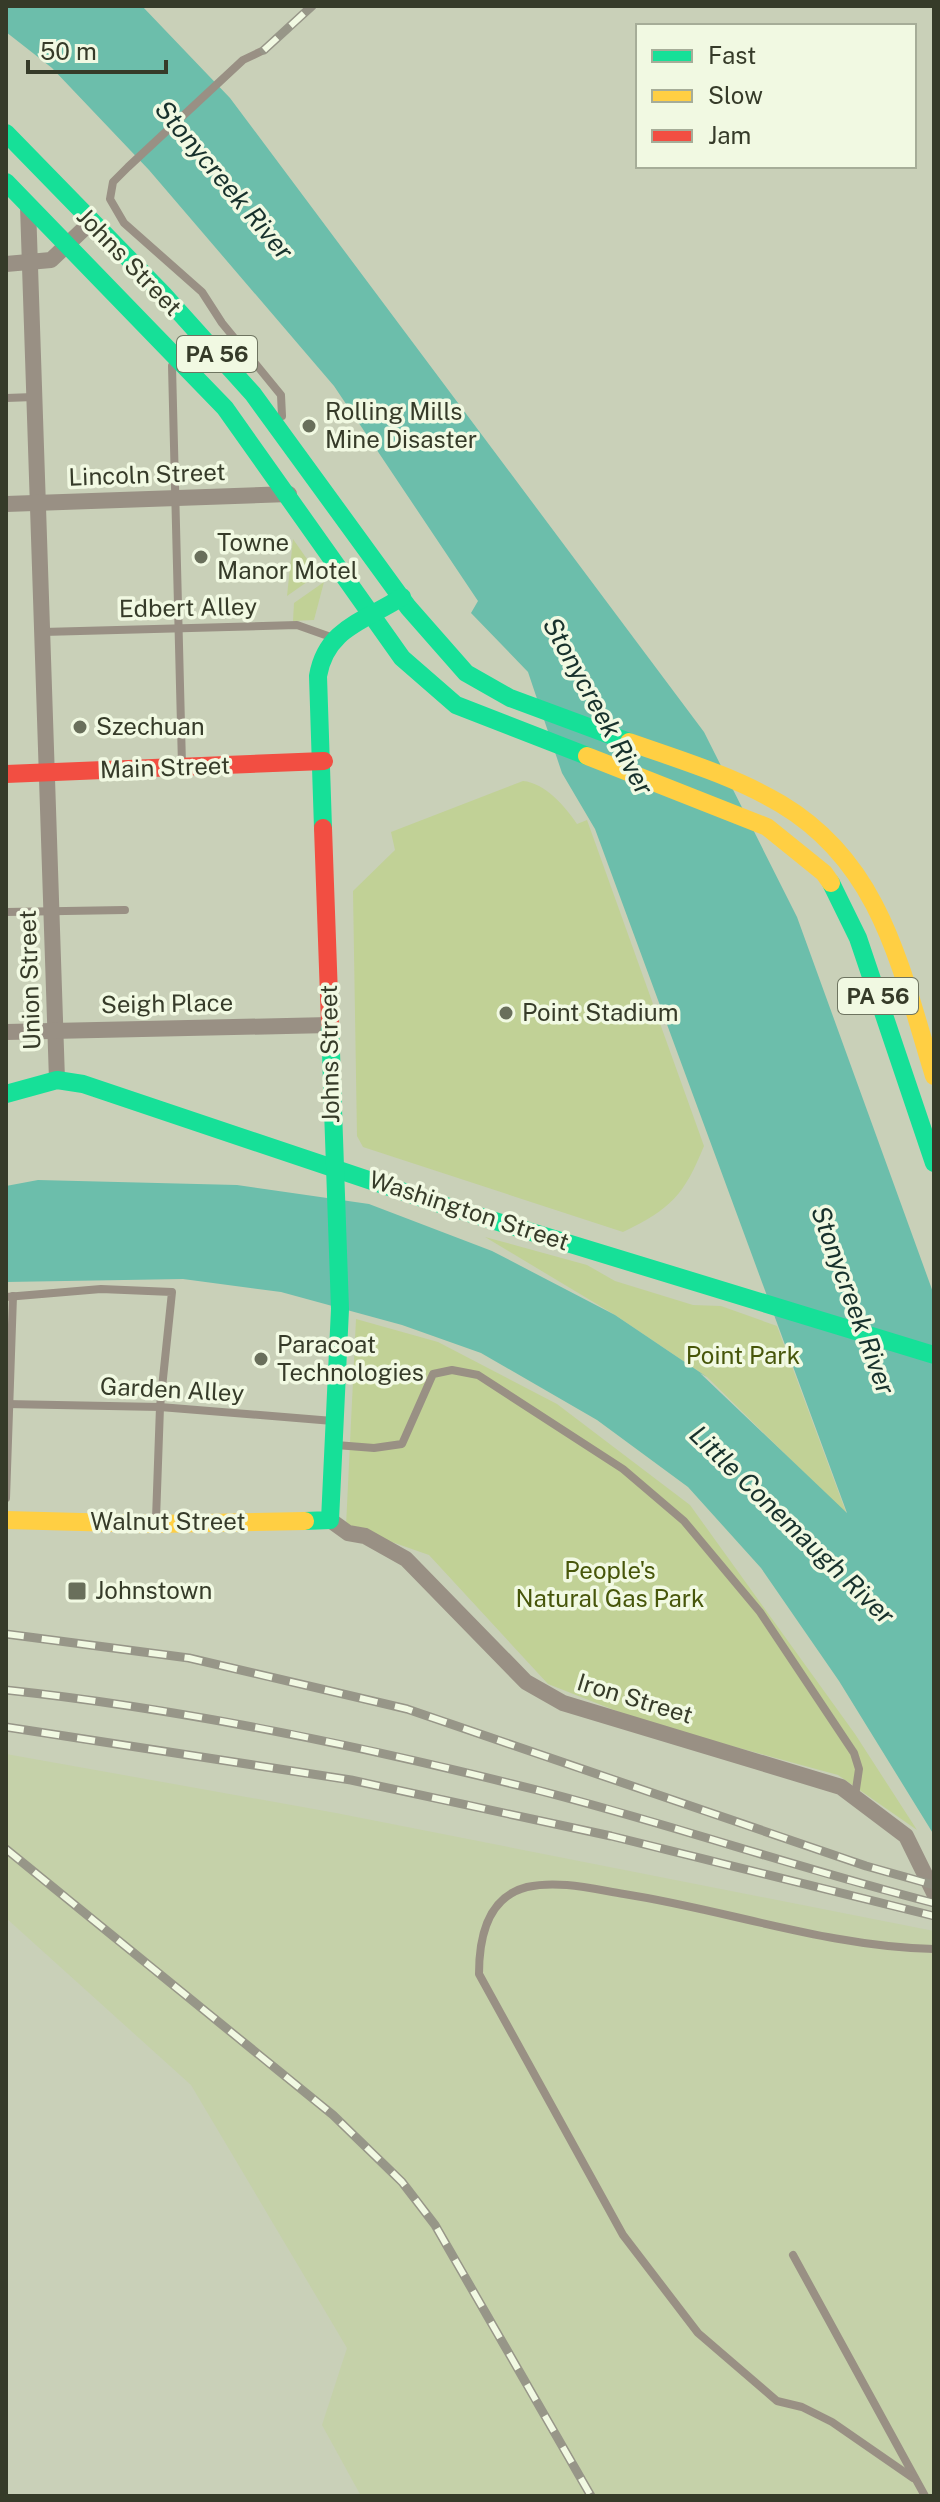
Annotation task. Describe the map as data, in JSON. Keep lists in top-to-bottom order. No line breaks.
{"streets":{"main road":["Johns Street","PA 56","Main Street","Washington Street","Walnut Street"],"street":["Lincoln Street","Union Street","Seigh Place","Iron Street"],"lane":["Edbert Alley","Garden Alley"]},"crossings":[["Johns Street","PA 56"],["Johns Street","Lincoln Street"],["Johns Street","Edbert Alley"],["Johns Street","Main Street"],["Johns Street","Union Street"],["Johns Street","Seigh Place"],["Johns Street","Washington Street"],["Johns Street","Garden Alley"],["Johns Street","Walnut Street"],["Johns Street","Iron Street"],["Lincoln Street","Union Street"],["Edbert Alley","Union Street"],["Main Street","Union Street"],["Union Street","Seigh Place"],["Union Street","Washington Street"],["Walnut Street","Iron Street"]],"water":["Stonycreek River","Little Conemaugh River"],"parks":["Point Park","People's Natural Gas Park"],"places":{"other":["Rolling Mills Mine Disaster","Towne Manor Motel","Szechuan","Point Stadium","Paracoat Technologies"],"transit":["Johnstown"]},"legend":["Fast","Slow","Jam"],"scale_bar":"50 m"}
